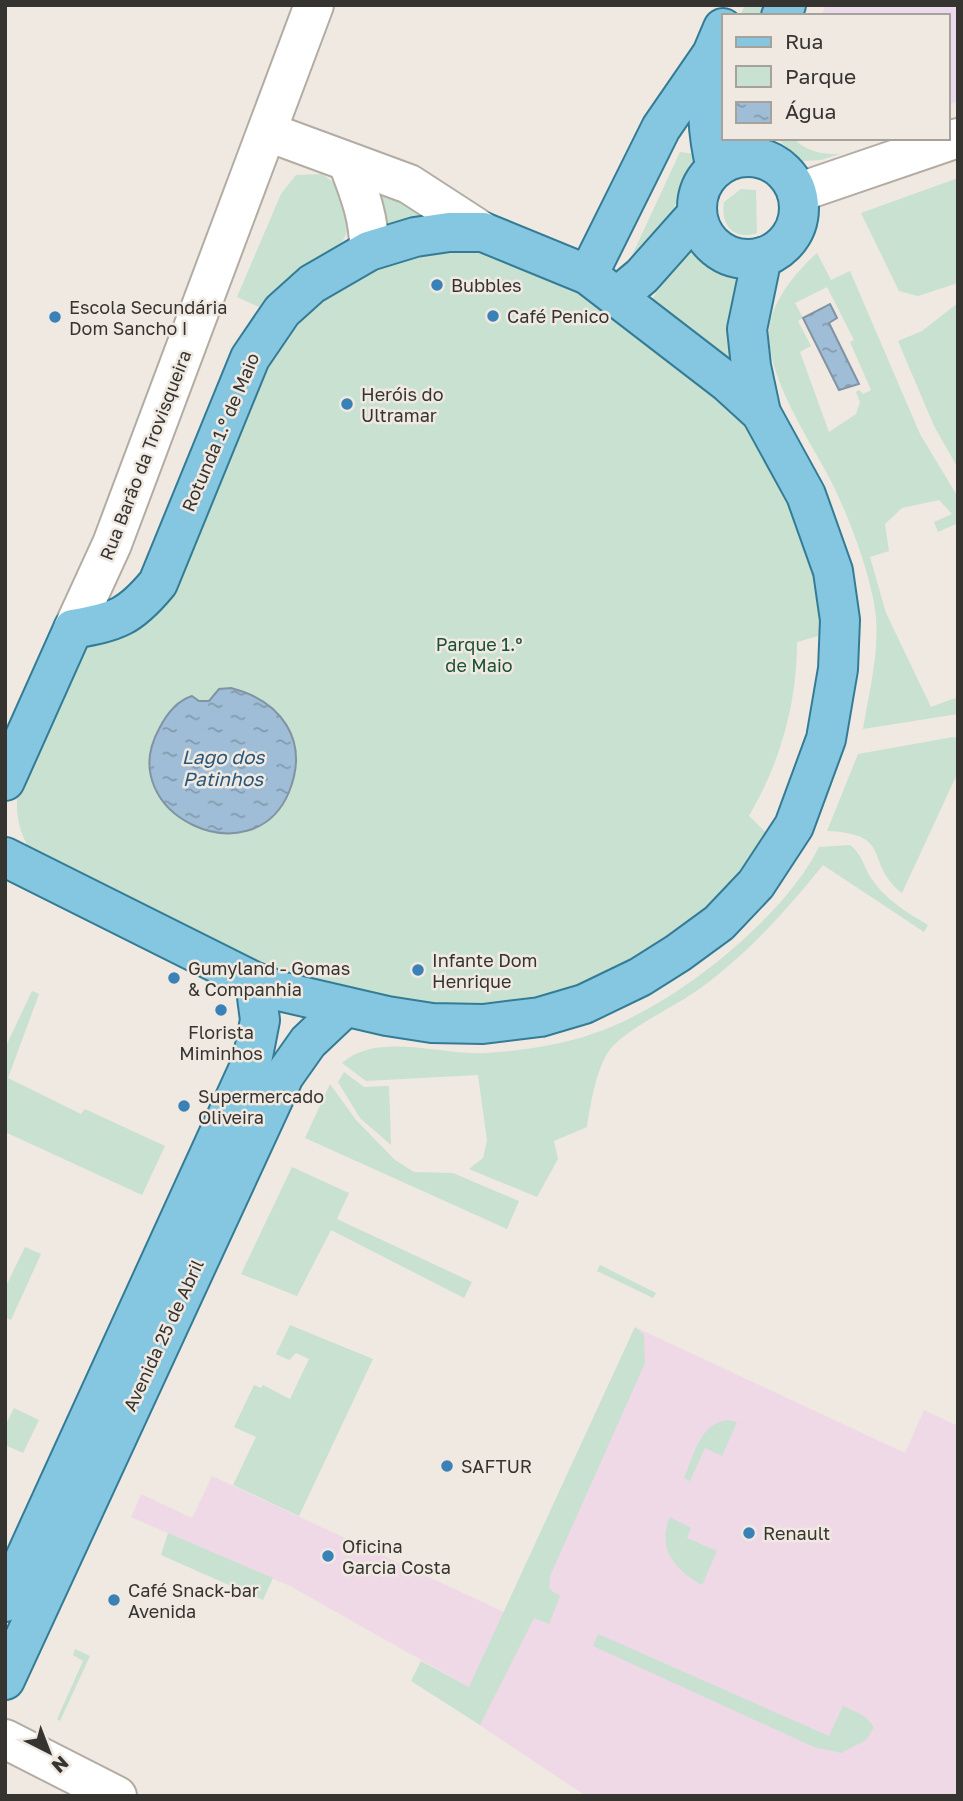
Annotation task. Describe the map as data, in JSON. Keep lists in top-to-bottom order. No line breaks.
{"streets":{"main road":["Rotunda 1.º de Maio","Rua Barão da Trovisqueira","Avenida 25 de Abril"]},"crossings":[["Rotunda 1.º de Maio","Rua Barão da Trovisqueira"],["Rotunda 1.º de Maio","Avenida 25 de Abril"]],"water":["Lago dos Patinhos"],"parks":["Parque 1.º de Maio"],"places":["Bubbles","Café Penico","Escola Secundária Dom Sancho I","Heróis do Ultramar","Infante Dom Henrique","Gumyland - Gomas & Companhia","Florista Miminhos","Supermercado Oliveira","SAFTUR","Renault","Oficina Garcia Costa","Café Snack-bar Avenida"],"legend":["Rua","Parque","Água"],"north":"bottom right"}
